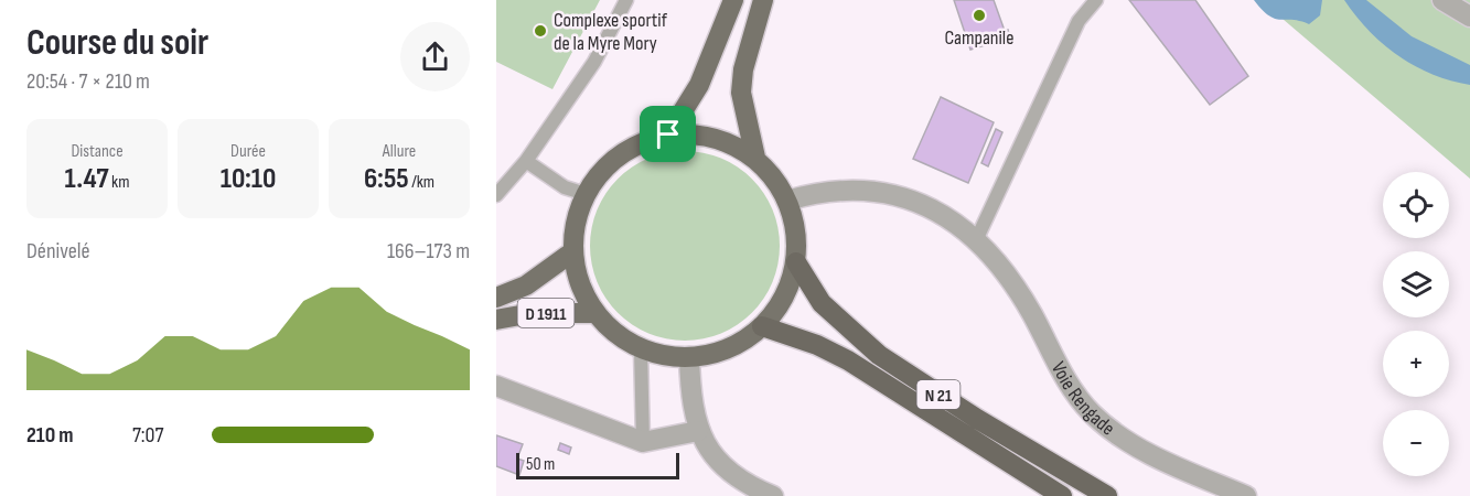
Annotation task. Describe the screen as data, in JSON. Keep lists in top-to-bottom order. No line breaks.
{"streets":{"highway":["N 21"],"main road":["D 1911"],"street":["Voie Rengade"]},"crossings":[["D 1911","N 21"]],"places":["Campanile","Complexe sportif de la Myre Mory"],"scale_bar":"50 m","page":{"heading":["Course du soir","20:54 · 7 × 210 m"],"stats":[["Distance","1.47 km"],["Durée","10:10"],["Allure","6:55 /km"]],"map_buttons":["+","−"],"chart":["Dénivelé","166–173 m"],"list":[{"name":"210 m","note":"7:07"}],"scale":"50 m"}}
